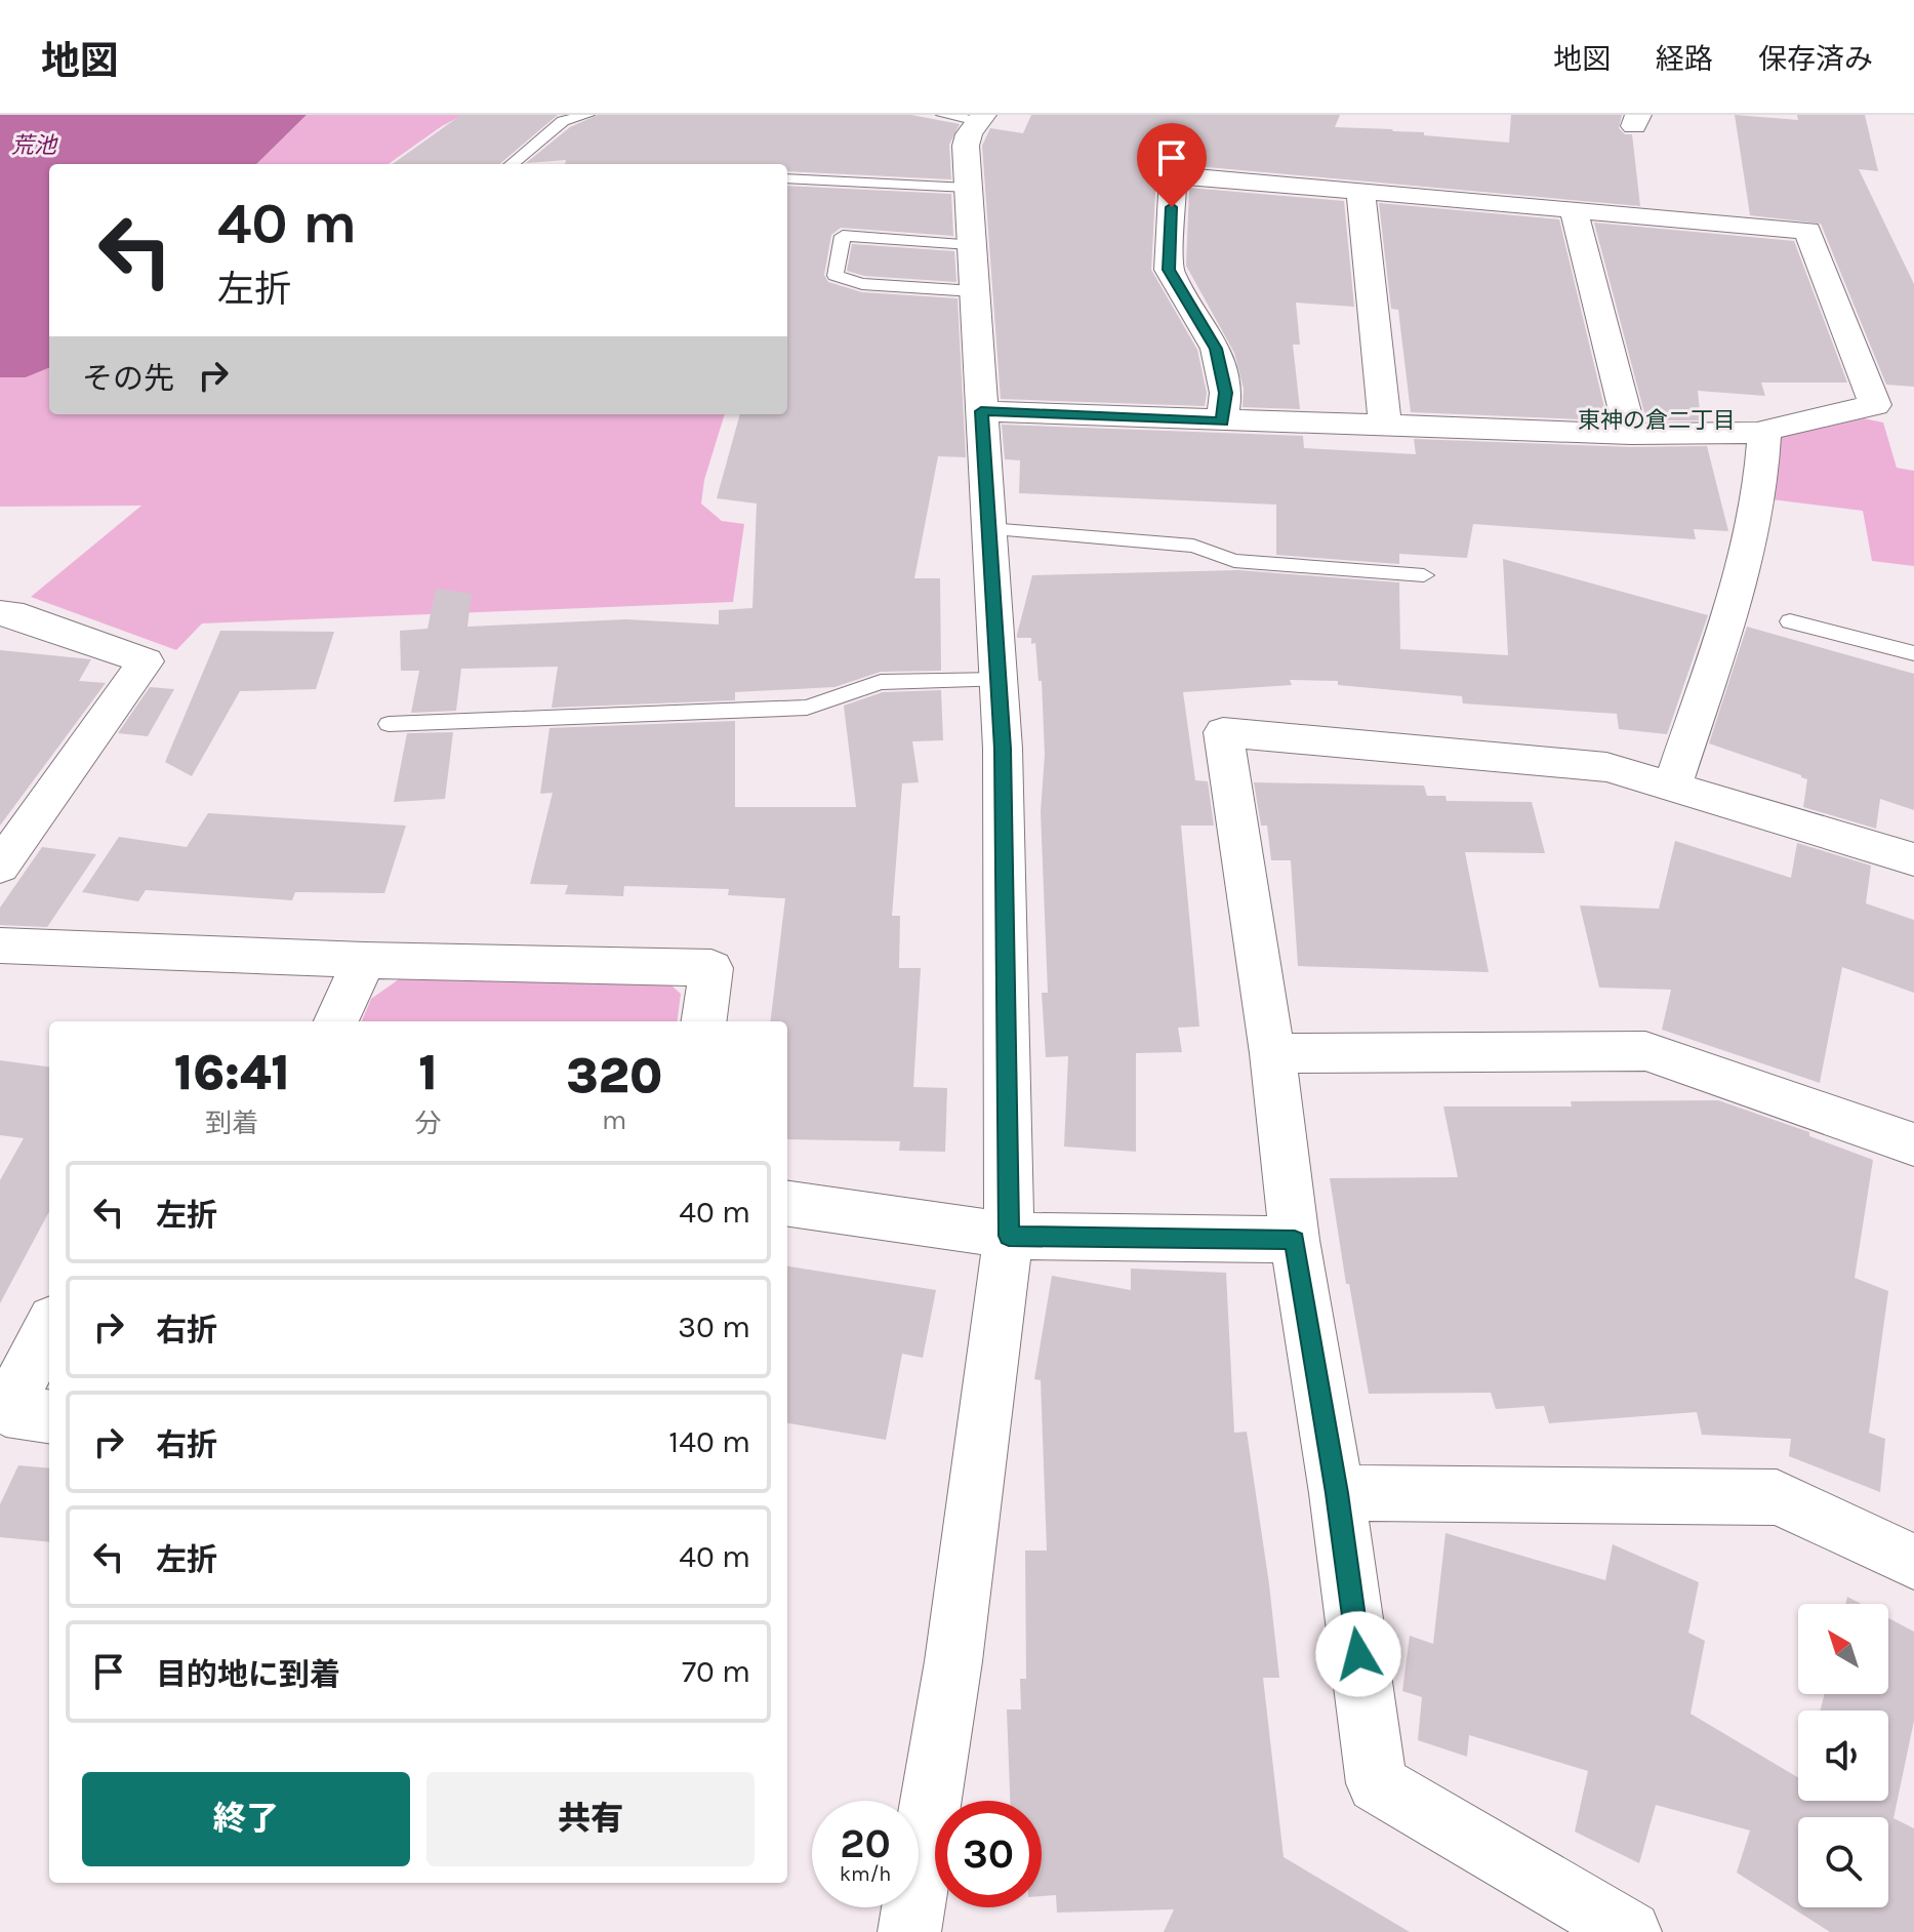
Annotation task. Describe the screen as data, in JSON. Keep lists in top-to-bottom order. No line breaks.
{"districts":["東神の倉二丁目"],"water":["荒池"],"north":"top left","page":{"header":"地図","nav":["地図","経路","保存済み"],"turn":["40 m","左折"],"then":"その先","eta":["16:41","到着","1","分","320","m"],"list":[{"name":"左折","value":"40 m"},{"name":"右折","value":"30 m"},{"name":"右折","value":"140 m"},{"name":"左折","value":"40 m"},{"name":"目的地に到着","value":"70 m"}],"buttons":["終了","共有"],"speed":"20 km/h","limit":"30"}}
